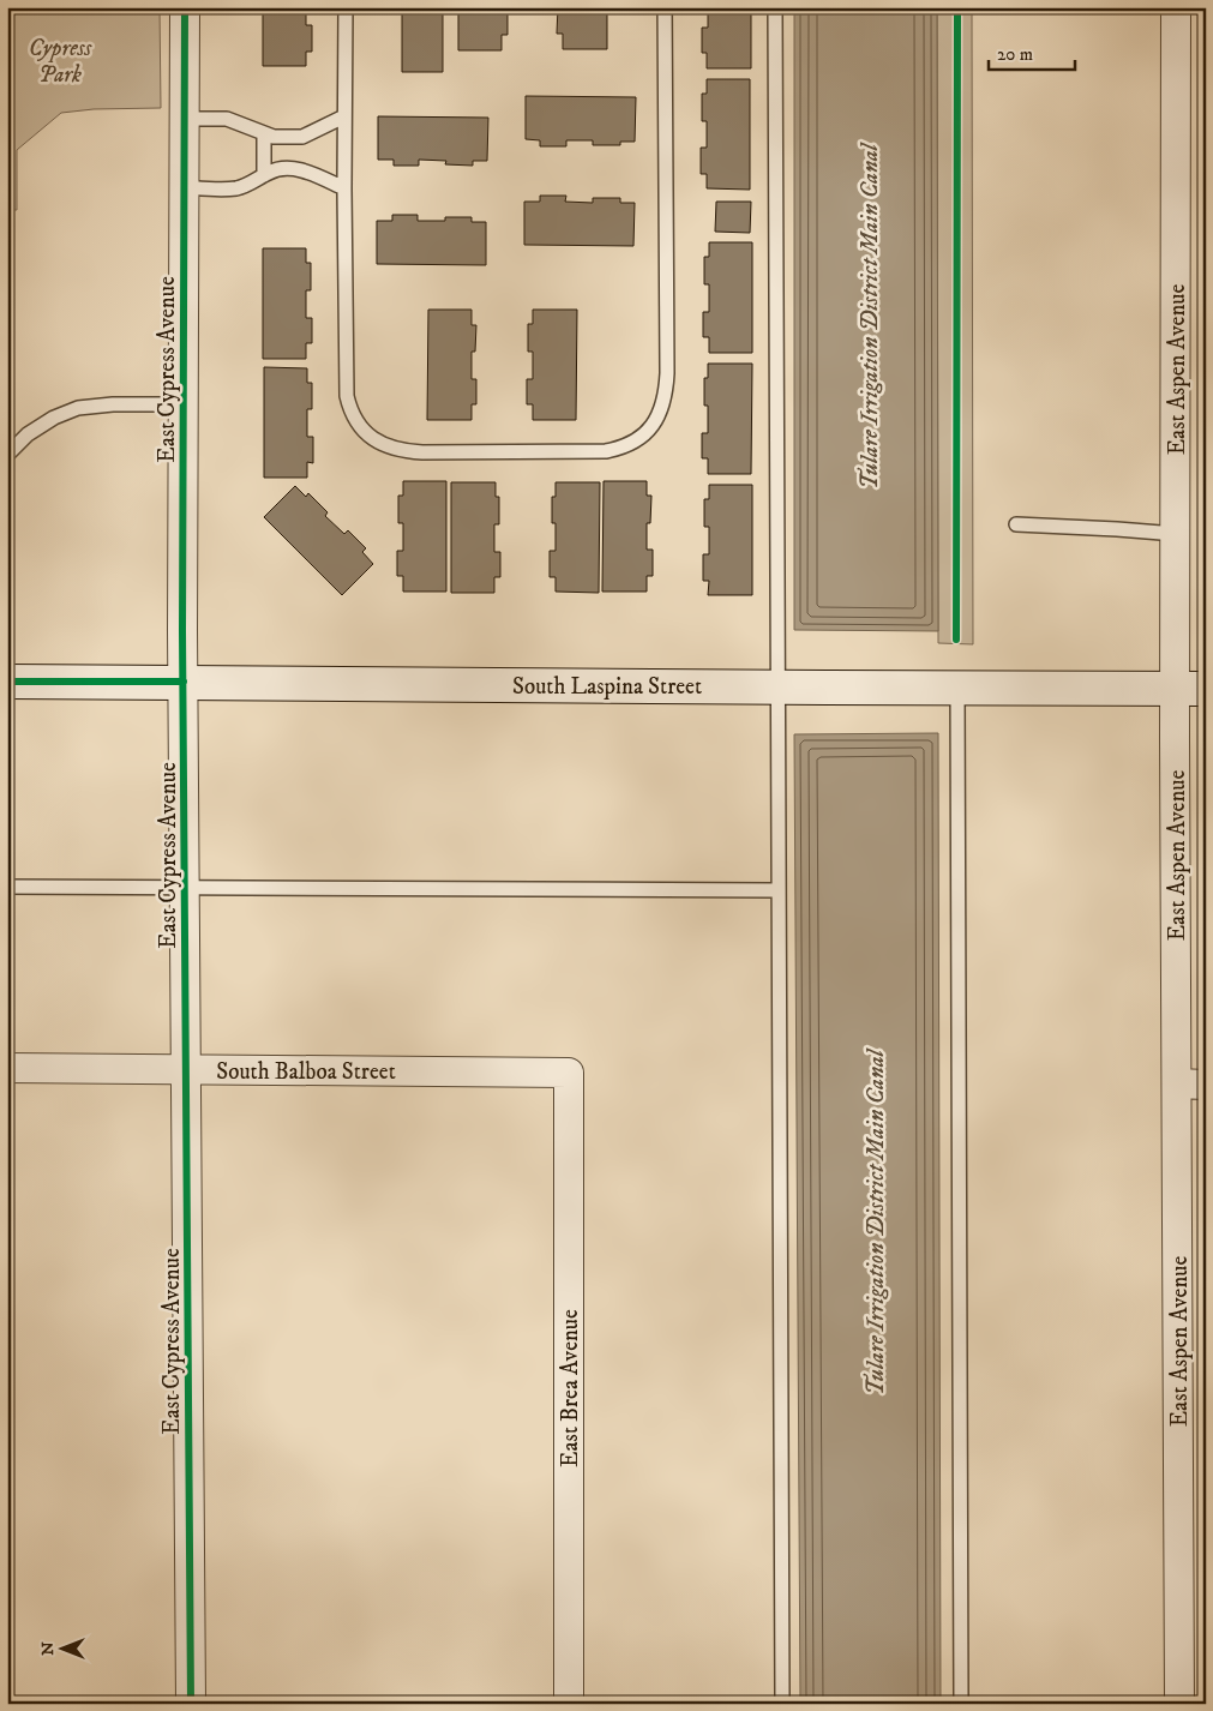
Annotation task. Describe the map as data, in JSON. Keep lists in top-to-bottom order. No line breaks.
{"streets":{"street":["East Cypress Avenue","East Aspen Avenue","South Laspina Street","South Balboa Street","East Brea Avenue"]},"crossings":[["East Cypress Avenue","South Laspina Street"],["East Cypress Avenue","South Balboa Street"],["East Aspen Avenue","South Laspina Street"],["South Balboa Street","East Brea Avenue"]],"water":["Tulare Irrigation District Main Canal"],"parks":["Cypress Park"],"scale_bar":"20 m","north":"left"}
